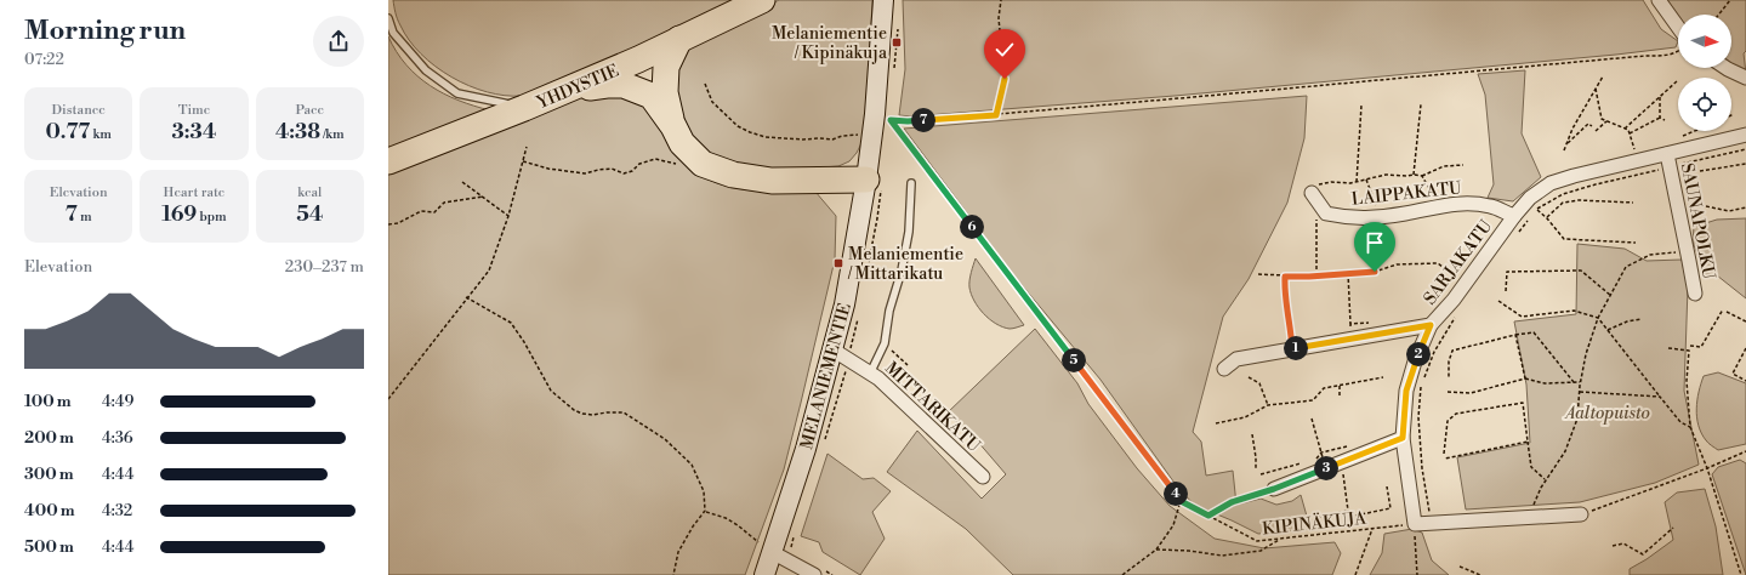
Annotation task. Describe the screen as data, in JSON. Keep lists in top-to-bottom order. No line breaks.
{"streets":{"highway":["YHDYSTIE"],"main road":["MELANIEMENTIE"],"street":["LAIPPAKATU","SAUNAPOLKU","SARJAKATU","MITTARIKATU"],"path":["KIPINÄKUJA"]},"crossings":[["LAIPPAKATU","SARJAKATU"],["SAUNAPOLKU","SARJAKATU"],["SARJAKATU","KIPINÄKUJA"],["MELANIEMENTIE","MITTARIKATU"]],"parks":["Aaltopuisto"],"places":{"transit":["Melaniementie / Kipinäkuja","Melaniementie / Mittarikatu"]},"north":"right","page":{"heading":["Morning run","07:22"],"stats":[["Distance","0.77 km"],["Time","3:34"],["Pace","4:38 /km"],["Elevation","7 m"],["Heart rate","169 bpm"],["kcal","54"]],"pins":["7","6","1","2","5","3","4"],"chart":["Elevation","230–237 m"],"list":[{"name":"100 m","note":"4:49"},{"name":"200 m","note":"4:36"},{"name":"300 m","note":"4:44"},{"name":"400 m","note":"4:32"},{"name":"500 m","note":"4:44"}]}}
